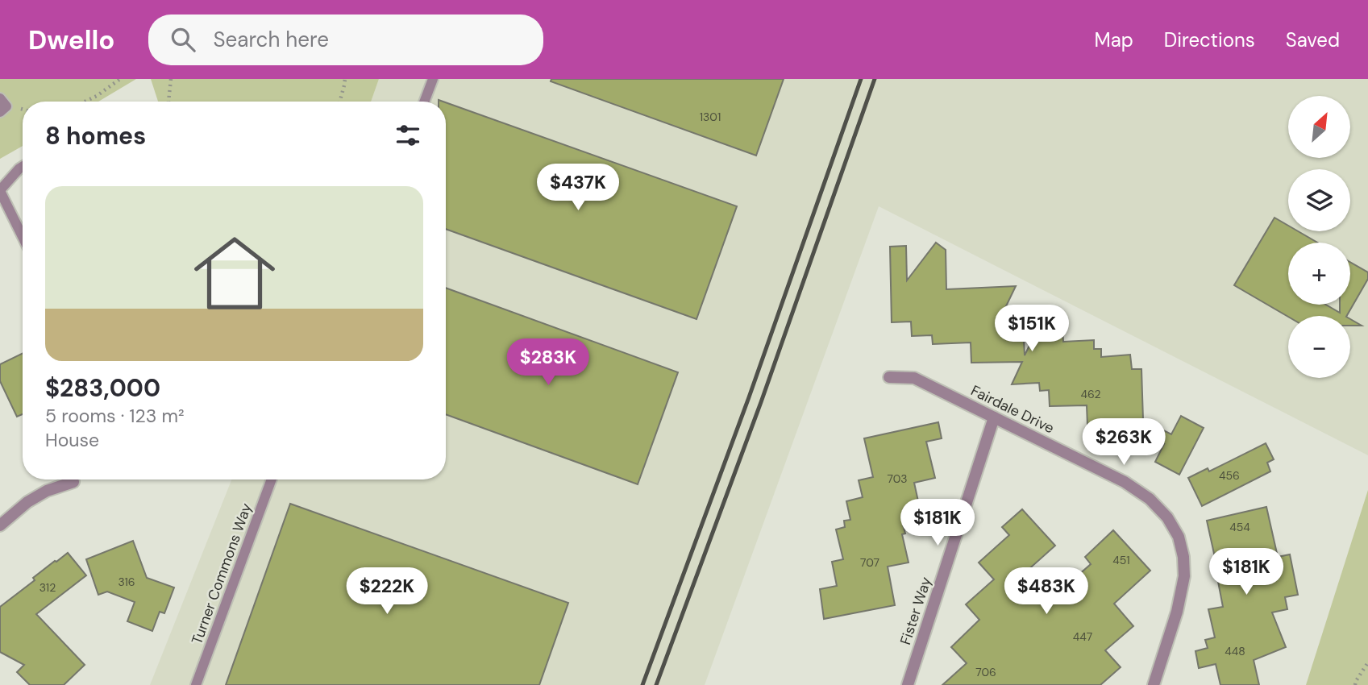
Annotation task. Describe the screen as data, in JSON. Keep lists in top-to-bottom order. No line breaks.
{"streets":{"street":["Fairdale Drive","Fister Way"],"lane":["Turner Commons Way"]},"crossings":[["Fairdale Drive","Fister Way"]],"house_numbers":["1301","462","456","703","454","451","707","316","312","447","448","706"],"north":"top right","page":{"header":"Dwello","search":"Search here","nav":["Map","Directions","Saved"],"map_buttons":["+","−"],"heading":"8 homes","price":["$437K","$151K","$283K","$263K","$181K","$181K","$222K","$483K"],"list":[{"name":"$283,000","note":"5 rooms · 123 m² · House"}]}}
